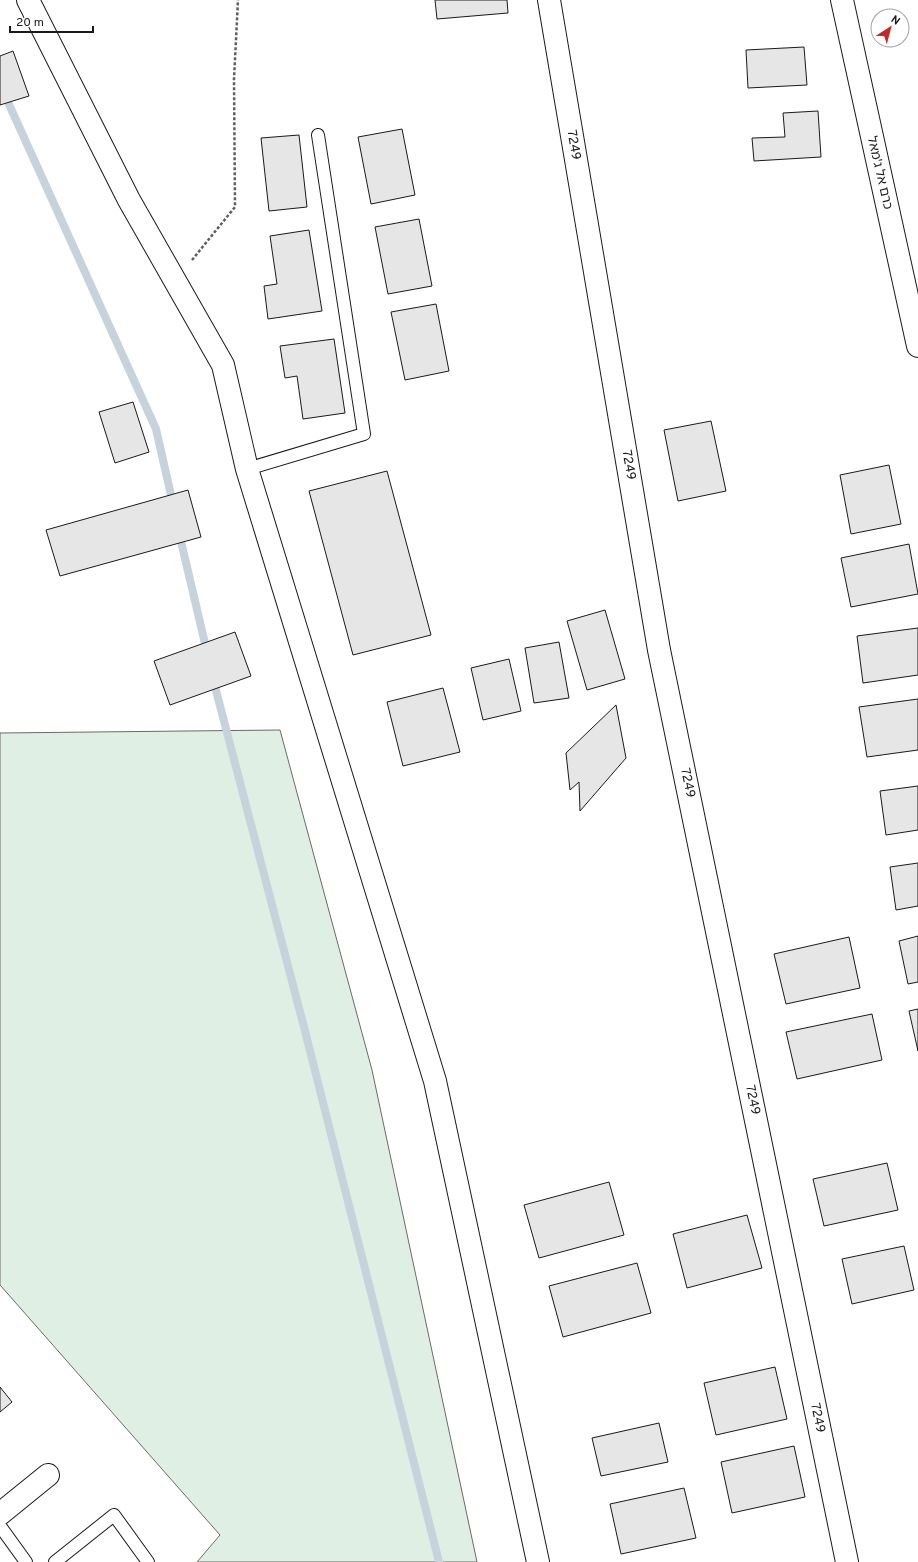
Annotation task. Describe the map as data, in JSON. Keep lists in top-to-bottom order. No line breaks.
{"streets":{"street":["7249","כרם אל ג'מאל"]},"scale_bar":"20 m","north":"top right"}
